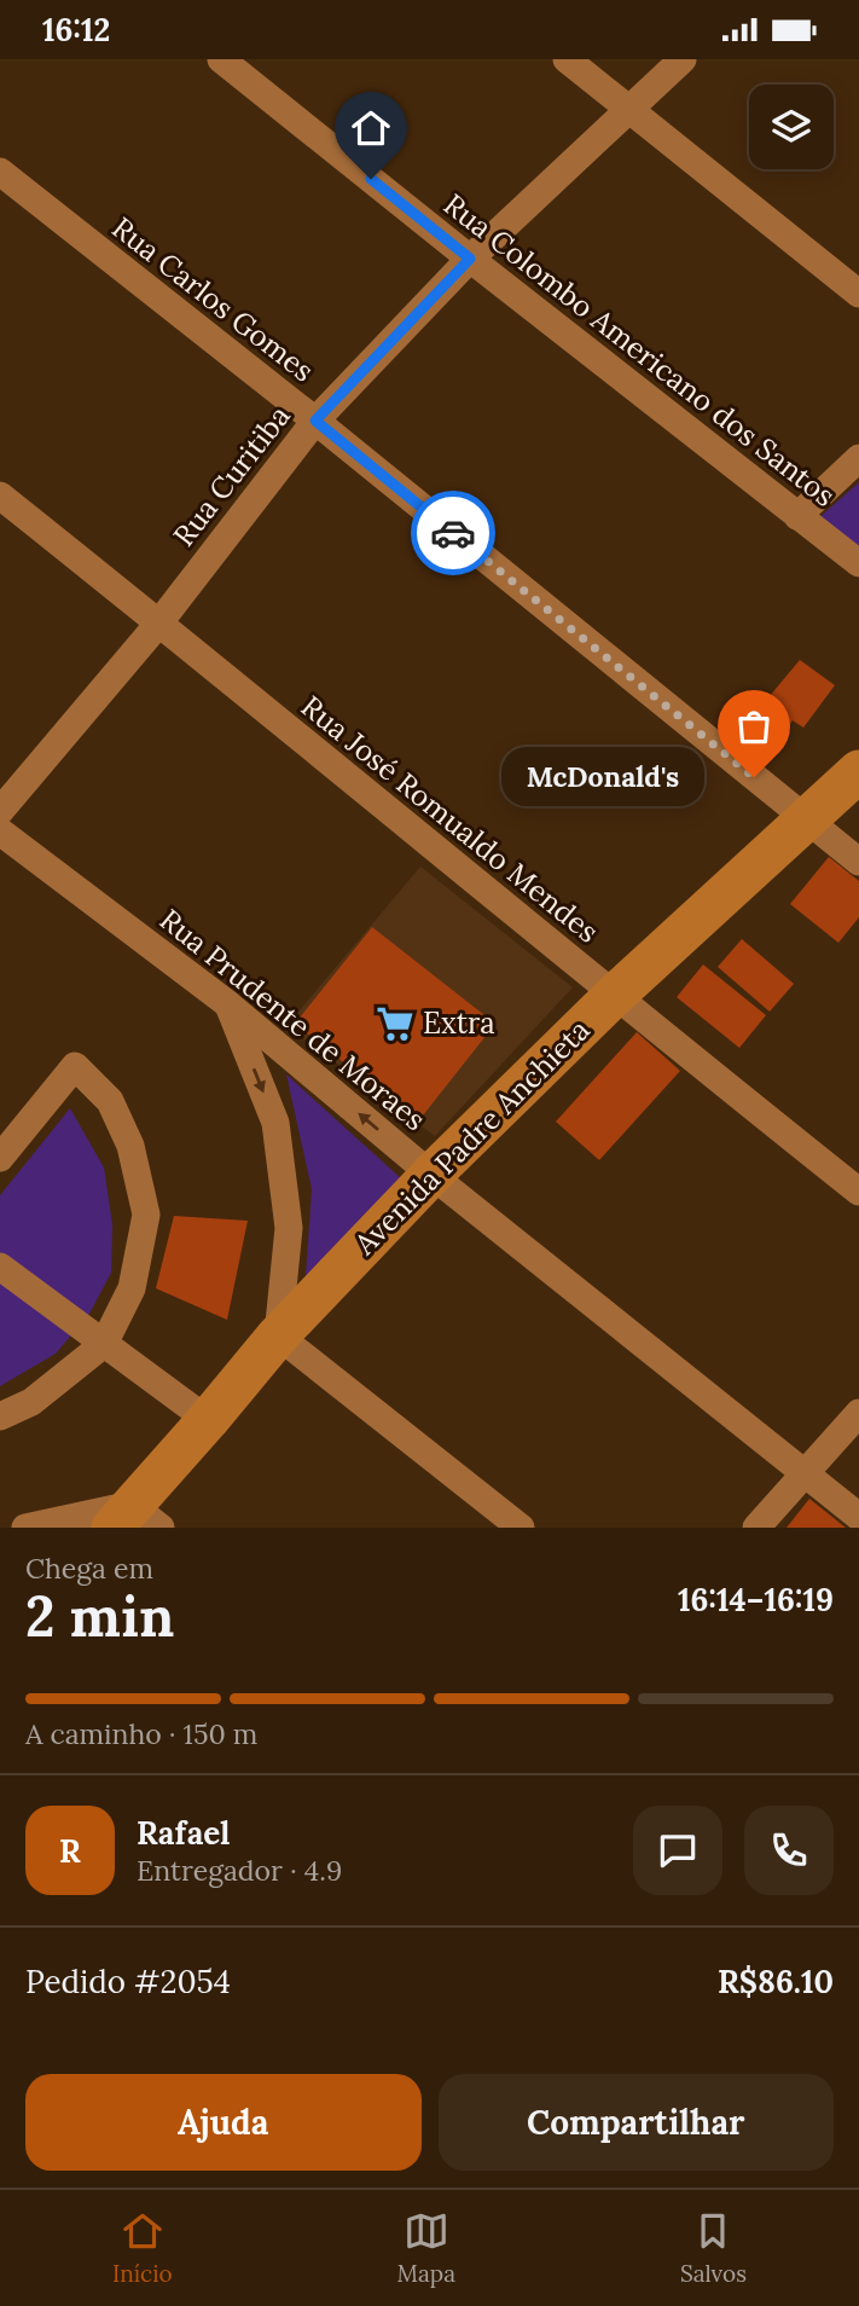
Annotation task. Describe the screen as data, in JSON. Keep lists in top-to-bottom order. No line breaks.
{"streets":{"main road":["Avenida Padre Anchieta"],"street":["Rua Carlos Gomes","Rua Colombo Americano dos Santos","Rua Curitiba","Rua José Romualdo Mendes","Rua Prudente de Moraes"]},"crossings":[["Rua Carlos Gomes","Rua Curitiba"],["Rua Carlos Gomes","Avenida Padre Anchieta"],["Rua Colombo Americano dos Santos","Rua Curitiba"],["Rua Curitiba","Rua José Romualdo Mendes"],["Rua José Romualdo Mendes","Avenida Padre Anchieta"],["Rua Prudente de Moraes","Avenida Padre Anchieta"]],"places":{"other":["McDonald's"],"supermarket":["Extra"]},"page":{"status":"16:12","bubble":"McDonald's","heading":["2 min","Chega em","16:14–16:19"],"panel":["Rafael","Entregador · 4.9","Pedido #2054","R$86.10"],"bar":"A caminho · 150 m","round":"R","buttons":["Ajuda","Compartilhar"],"tabs":["Início","Mapa","Salvos"]}}
